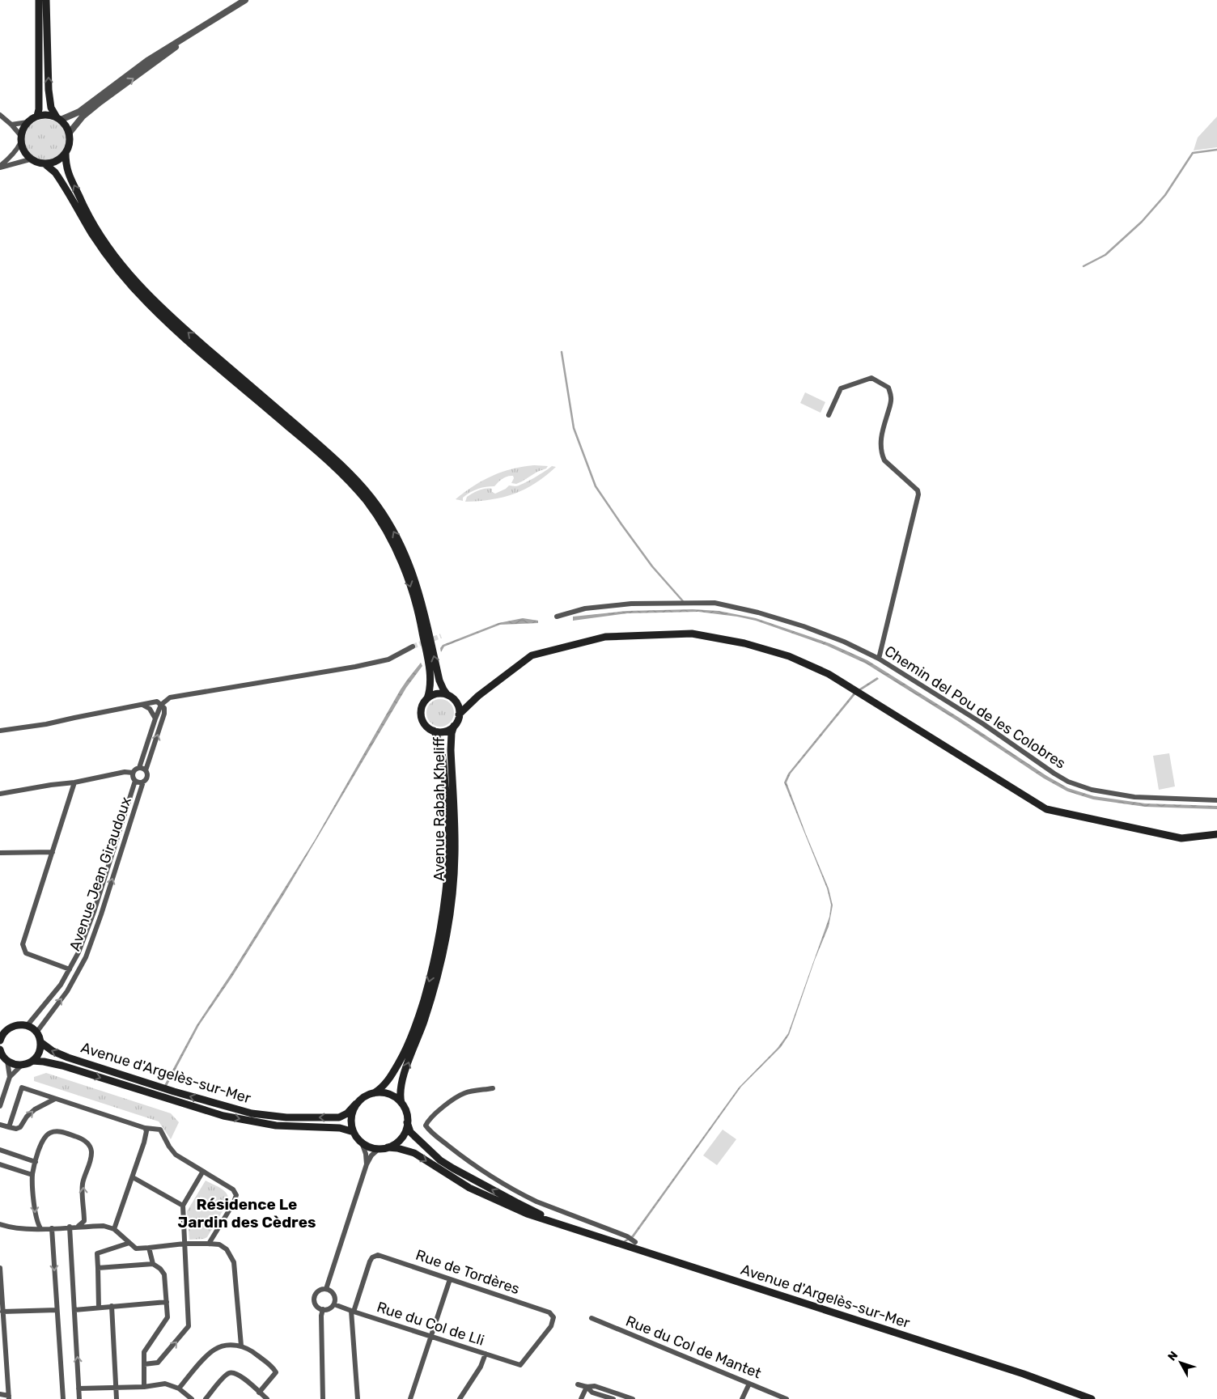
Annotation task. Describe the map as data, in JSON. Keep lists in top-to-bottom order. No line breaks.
{"streets":{"main road":["Avenue Rabah Kheliff","Avenue d'Argelès-sur-Mer"],"street":["Chemin del Pou de les Colobres","Avenue Jean Giraudoux","Rue de Tordères","Rue du Col de Lli","Rue du Col de Mantet"]},"crossings":[["Avenue Rabah Kheliff","Avenue d'Argelès-sur-Mer"],["Rue de Tordères","Rue du Col de Lli"]],"districts":["Résidence Le Jardin des Cèdres"],"north":"top left"}
